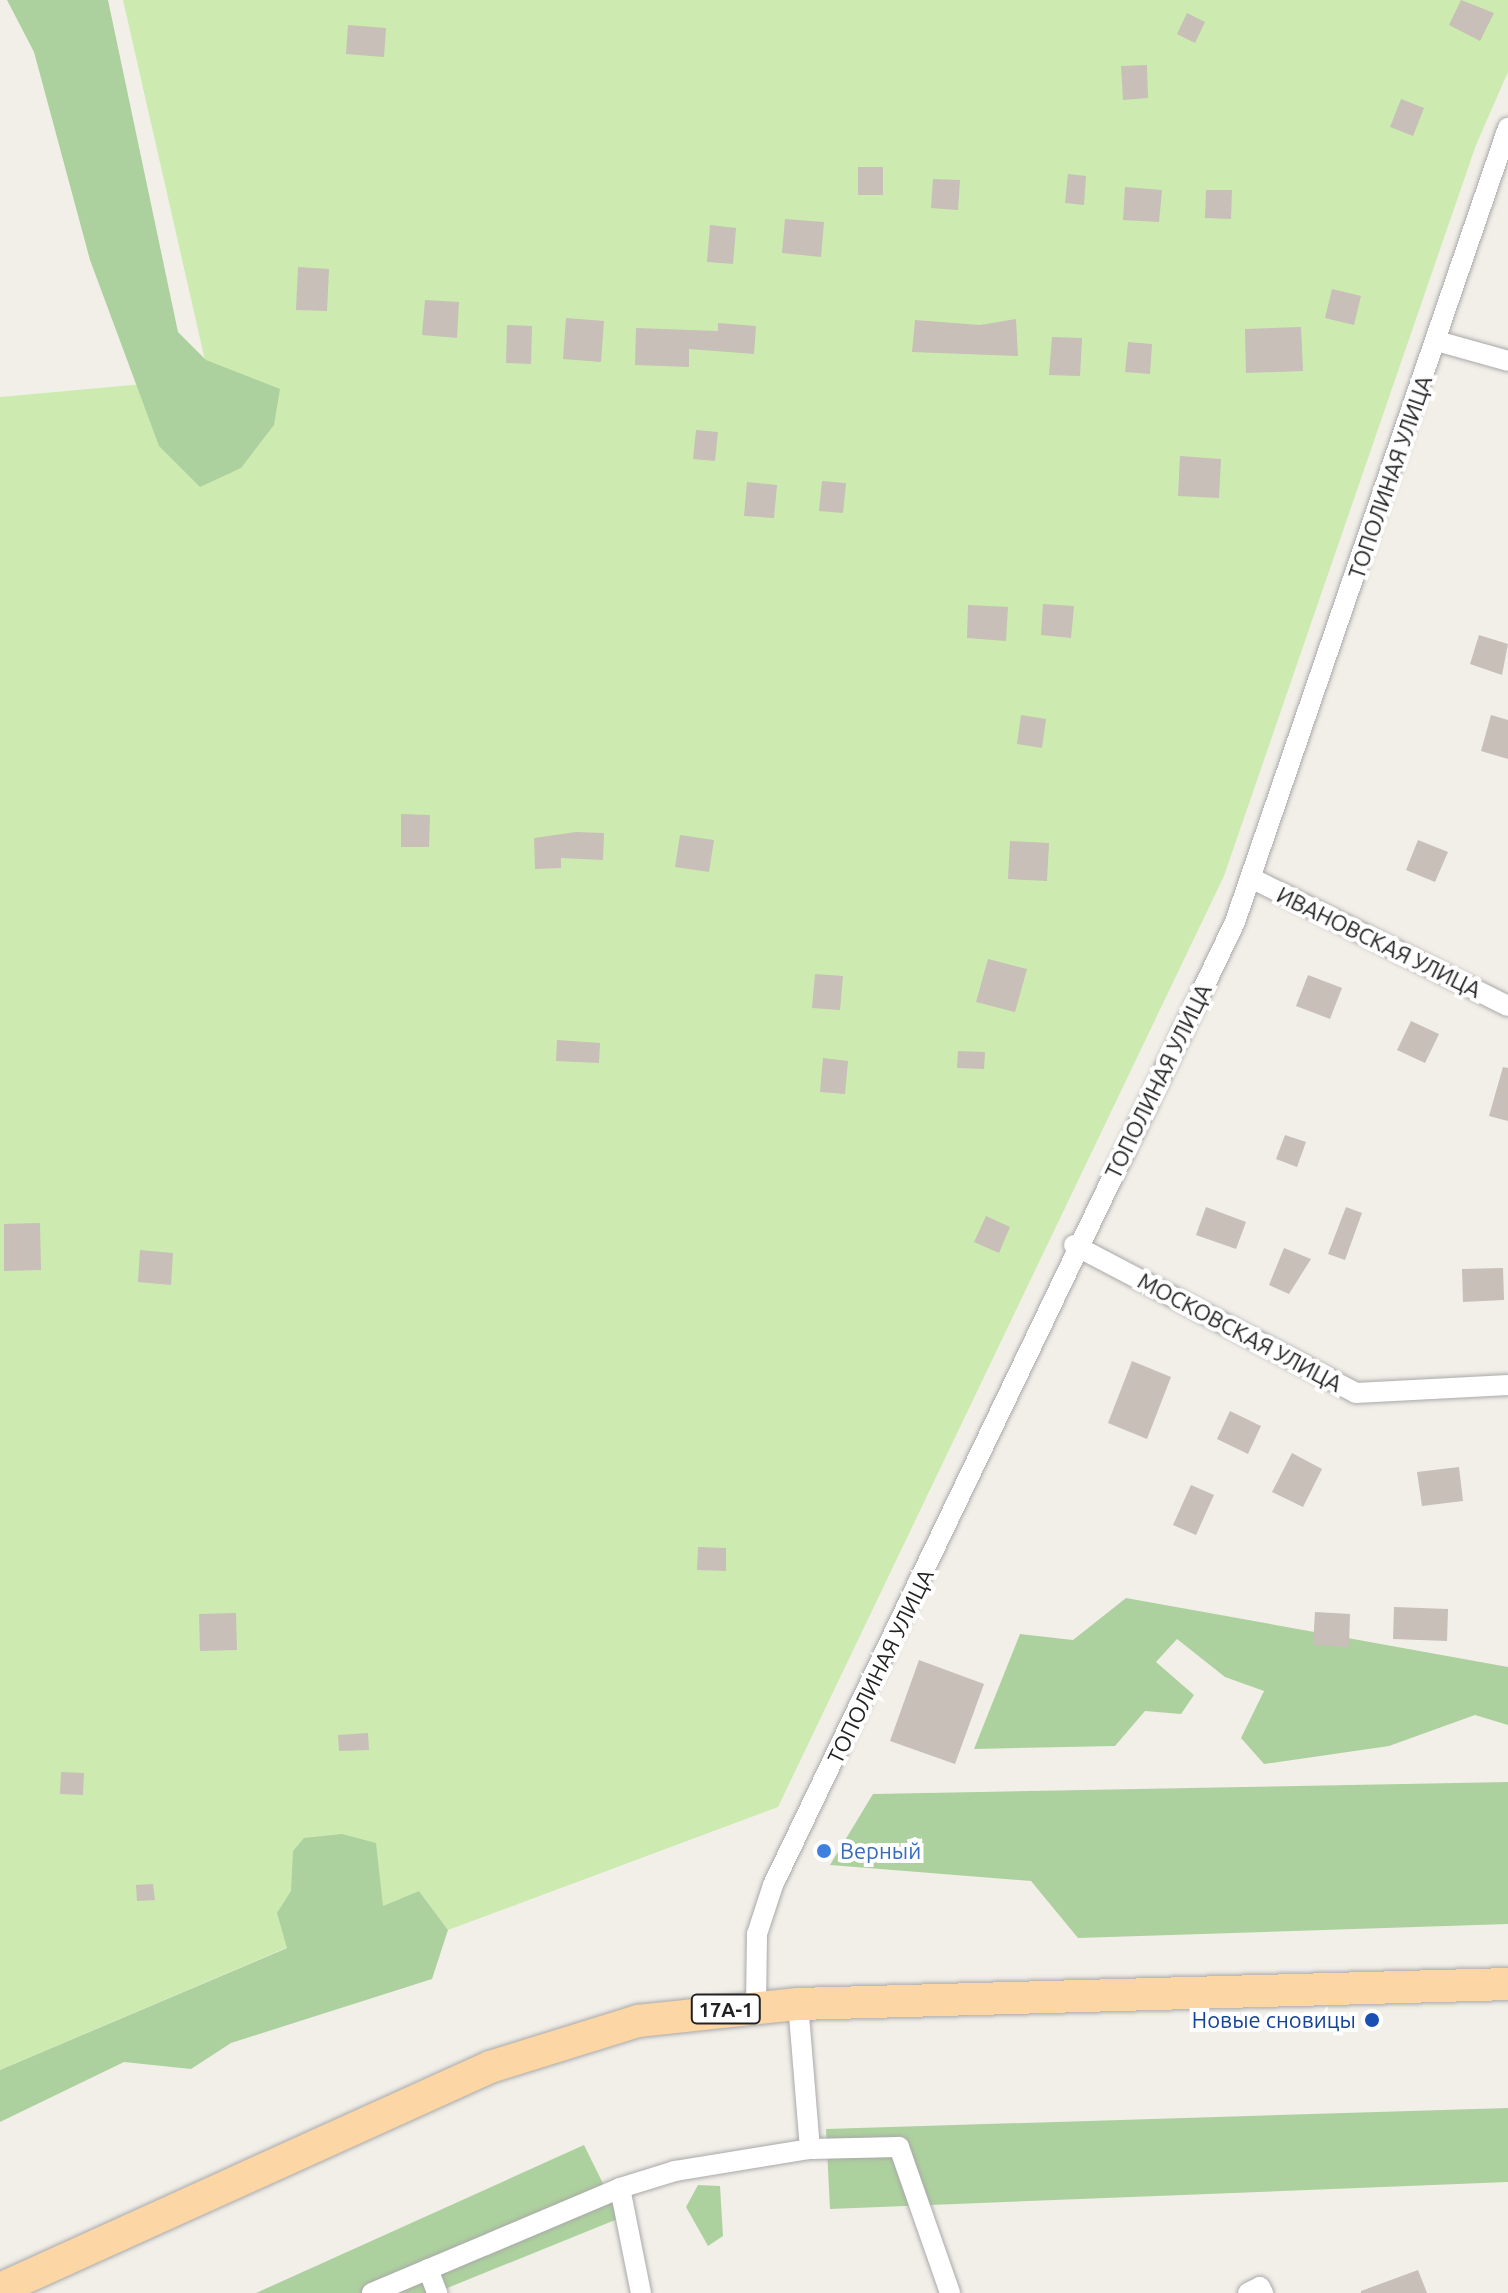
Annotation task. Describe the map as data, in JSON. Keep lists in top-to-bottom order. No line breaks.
{"streets":{"main road":["17А-1"],"street":["ТОПОЛИНАЯ УЛИЦА","ИВАНОВСКАЯ УЛИЦА","МОСКОВСКАЯ УЛИЦА"]},"crossings":[["ТОПОЛИНАЯ УЛИЦА","ИВАНОВСКАЯ УЛИЦА"],["ТОПОЛИНАЯ УЛИЦА","МОСКОВСКАЯ УЛИЦА"],["ТОПОЛИНАЯ УЛИЦА","17А-1"]],"places":["Верный","Новые сновицы"]}
